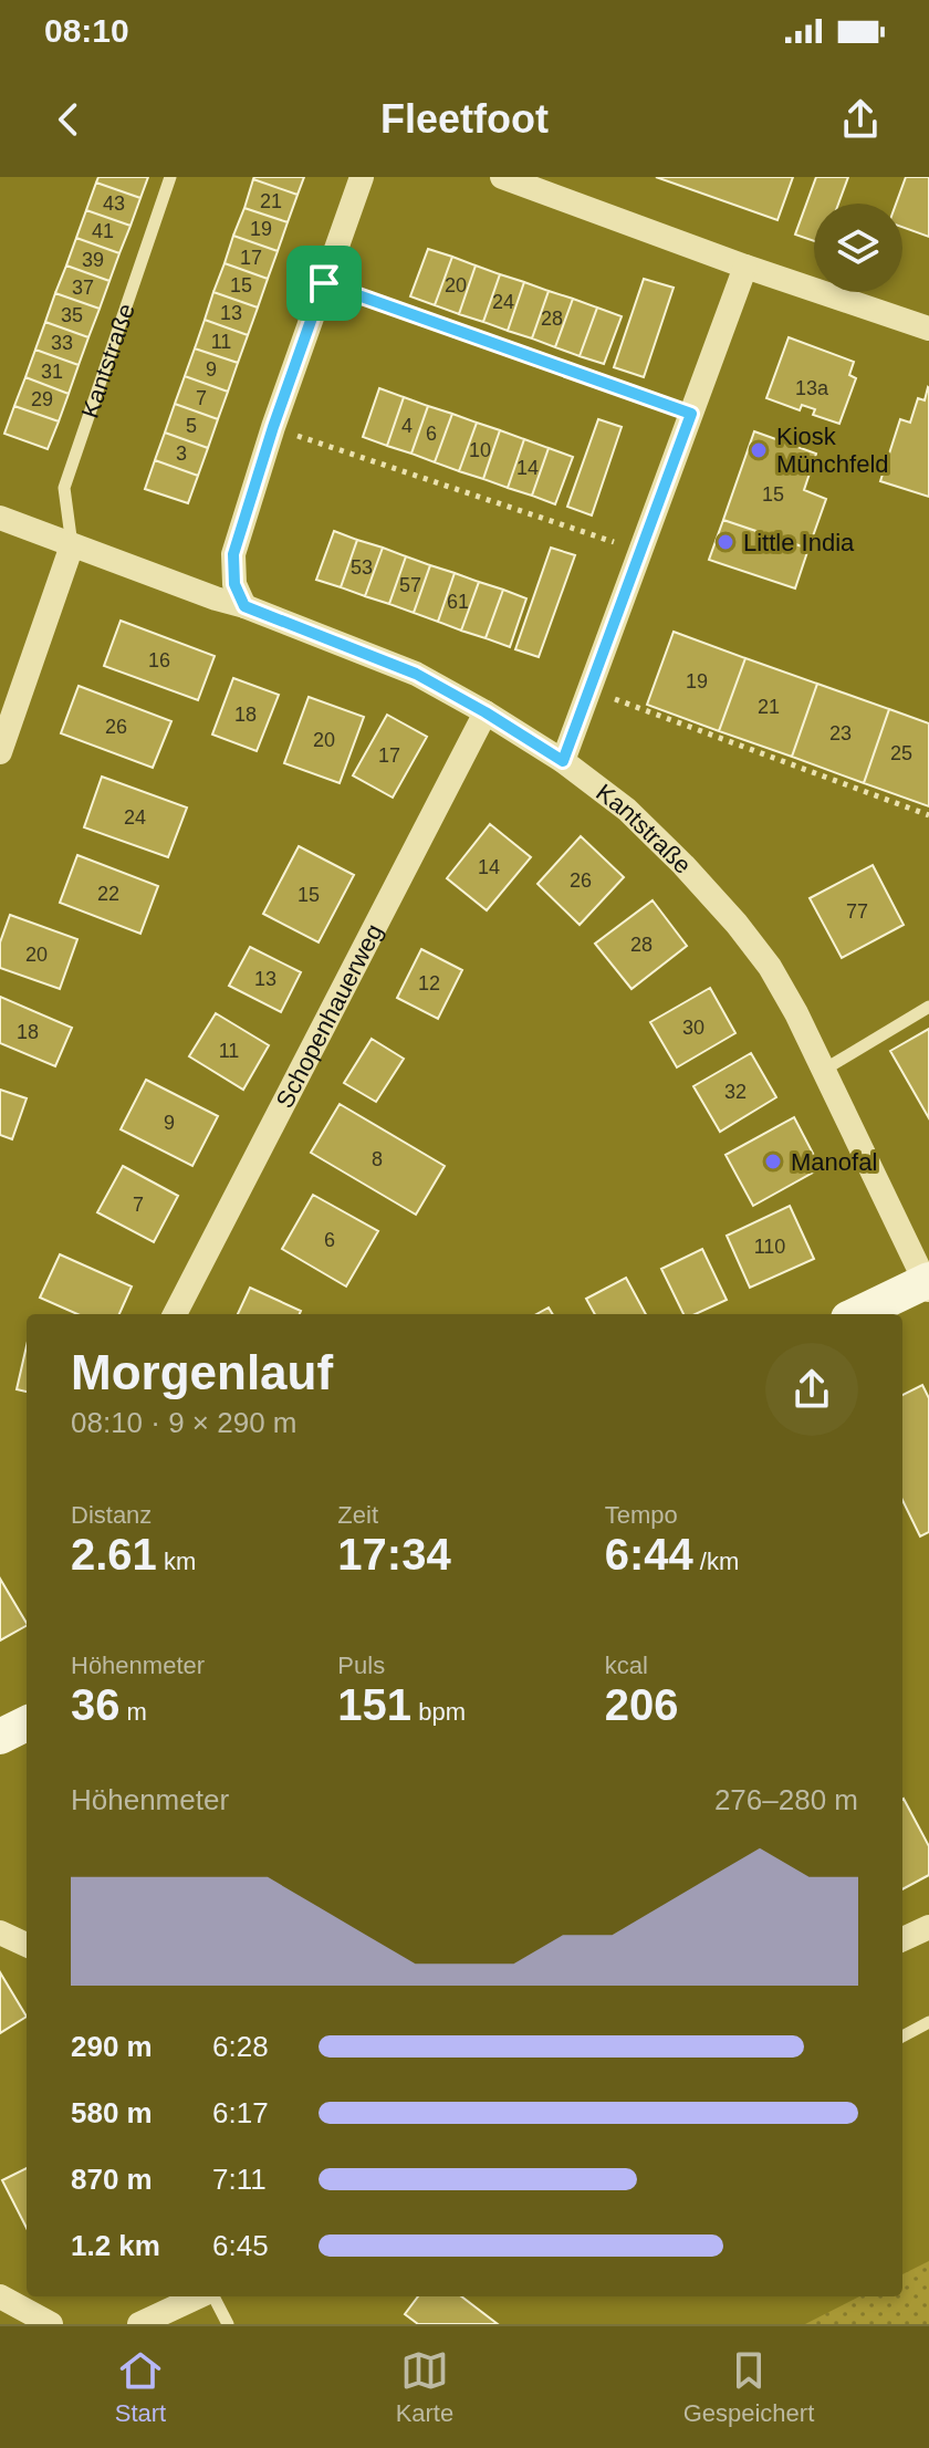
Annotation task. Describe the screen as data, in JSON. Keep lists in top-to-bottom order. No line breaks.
{"streets":{"street":["Kantstraße","Schopenhauerweg"]},"crossings":[["Kantstraße","Schopenhauerweg"]],"places":["Kiosk Münchfeld","Little India","Manofal"],"house_numbers":["21","43","19","41","17","39","15","20","37","24","13","35","28","11","33","9","31","13a","7","29","5","4","6","10","3","14","15","53","57","61","16","19","21","18","26","23","20","25","17","24","14","26","22","15","77","28","20","13","12","30","18","11","32","9","8","7","6","110"],"page":{"status":"08:10","header":"Fleetfoot","heading":["Morgenlauf","08:10 · 9 × 290 m"],"stats":[["Distanz","2.61 km"],["Zeit","17:34"],["Tempo","6:44 /km"],["Höhenmeter","36 m"],["Puls","151 bpm"],["kcal","206"]],"chart":["Höhenmeter","276–280 m"],"list":[{"name":"290 m","note":"6:28"},{"name":"580 m","note":"6:17"},{"name":"870 m","note":"7:11"},{"name":"1.2 km","note":"6:45"}],"tabs":["Start","Karte","Gespeichert"]}}
